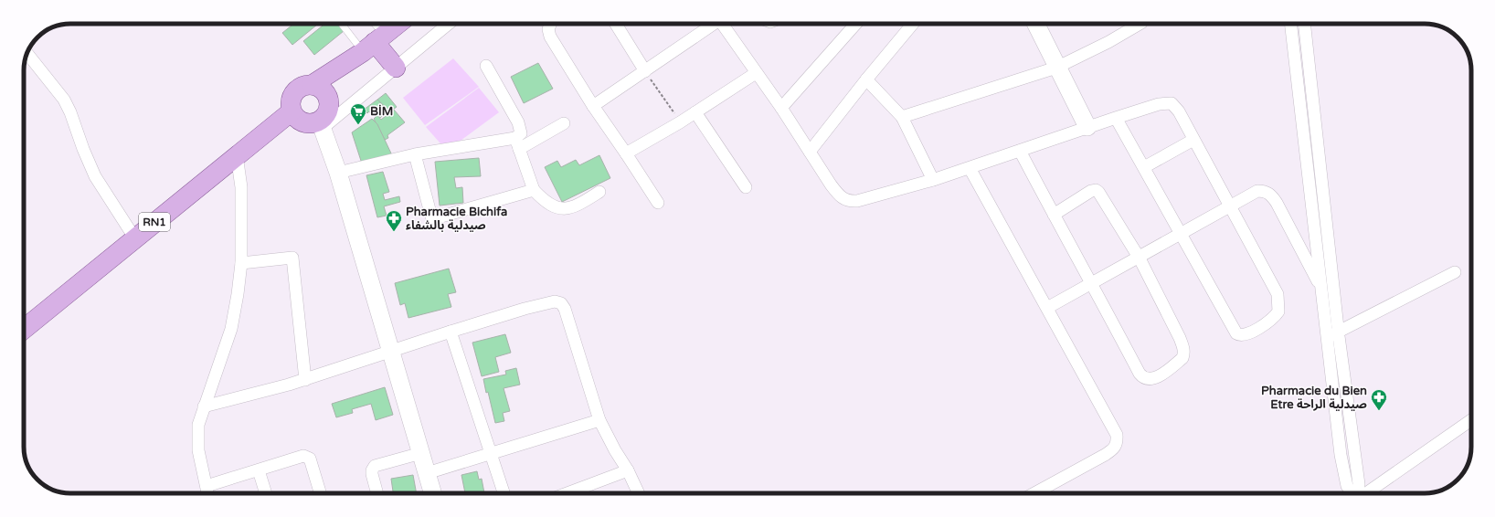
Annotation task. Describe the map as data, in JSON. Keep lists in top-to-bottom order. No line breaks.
{"streets":{"main road":["RN1"]},"places":{"supermarket":["BİM"],"pharmacy":["Pharmacie Bichifa صيدلية بالشفاء","Pharmacie du Bien Etre صيدلية الراحة"]}}
